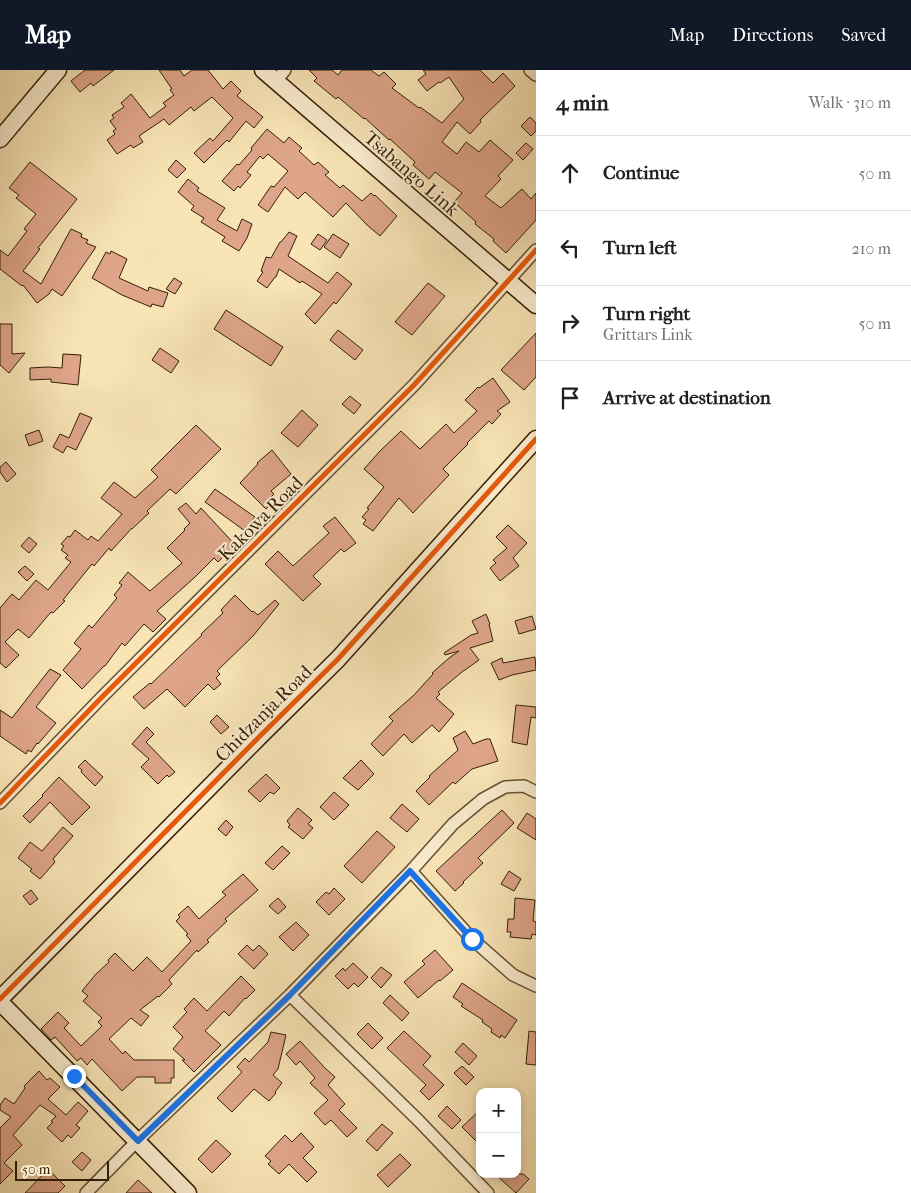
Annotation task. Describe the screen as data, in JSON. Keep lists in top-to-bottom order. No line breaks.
{"streets":{"street":["Tsabango Link","Kakowa Road","Chidzanja Road"]},"crossings":[["Tsabango Link","Kakowa Road"]],"scale_bar":"50 m","page":{"header":"Map","nav":["Map","Directions","Saved"],"heading":["4 min","Walk · 310 m"],"list":[["Continue","50 m"],["Turn left","210 m"],["Turn right","Grittars Link","50 m"],"Arrive at destination"],"map_buttons":["+","−"],"scale":"50 m"}}
